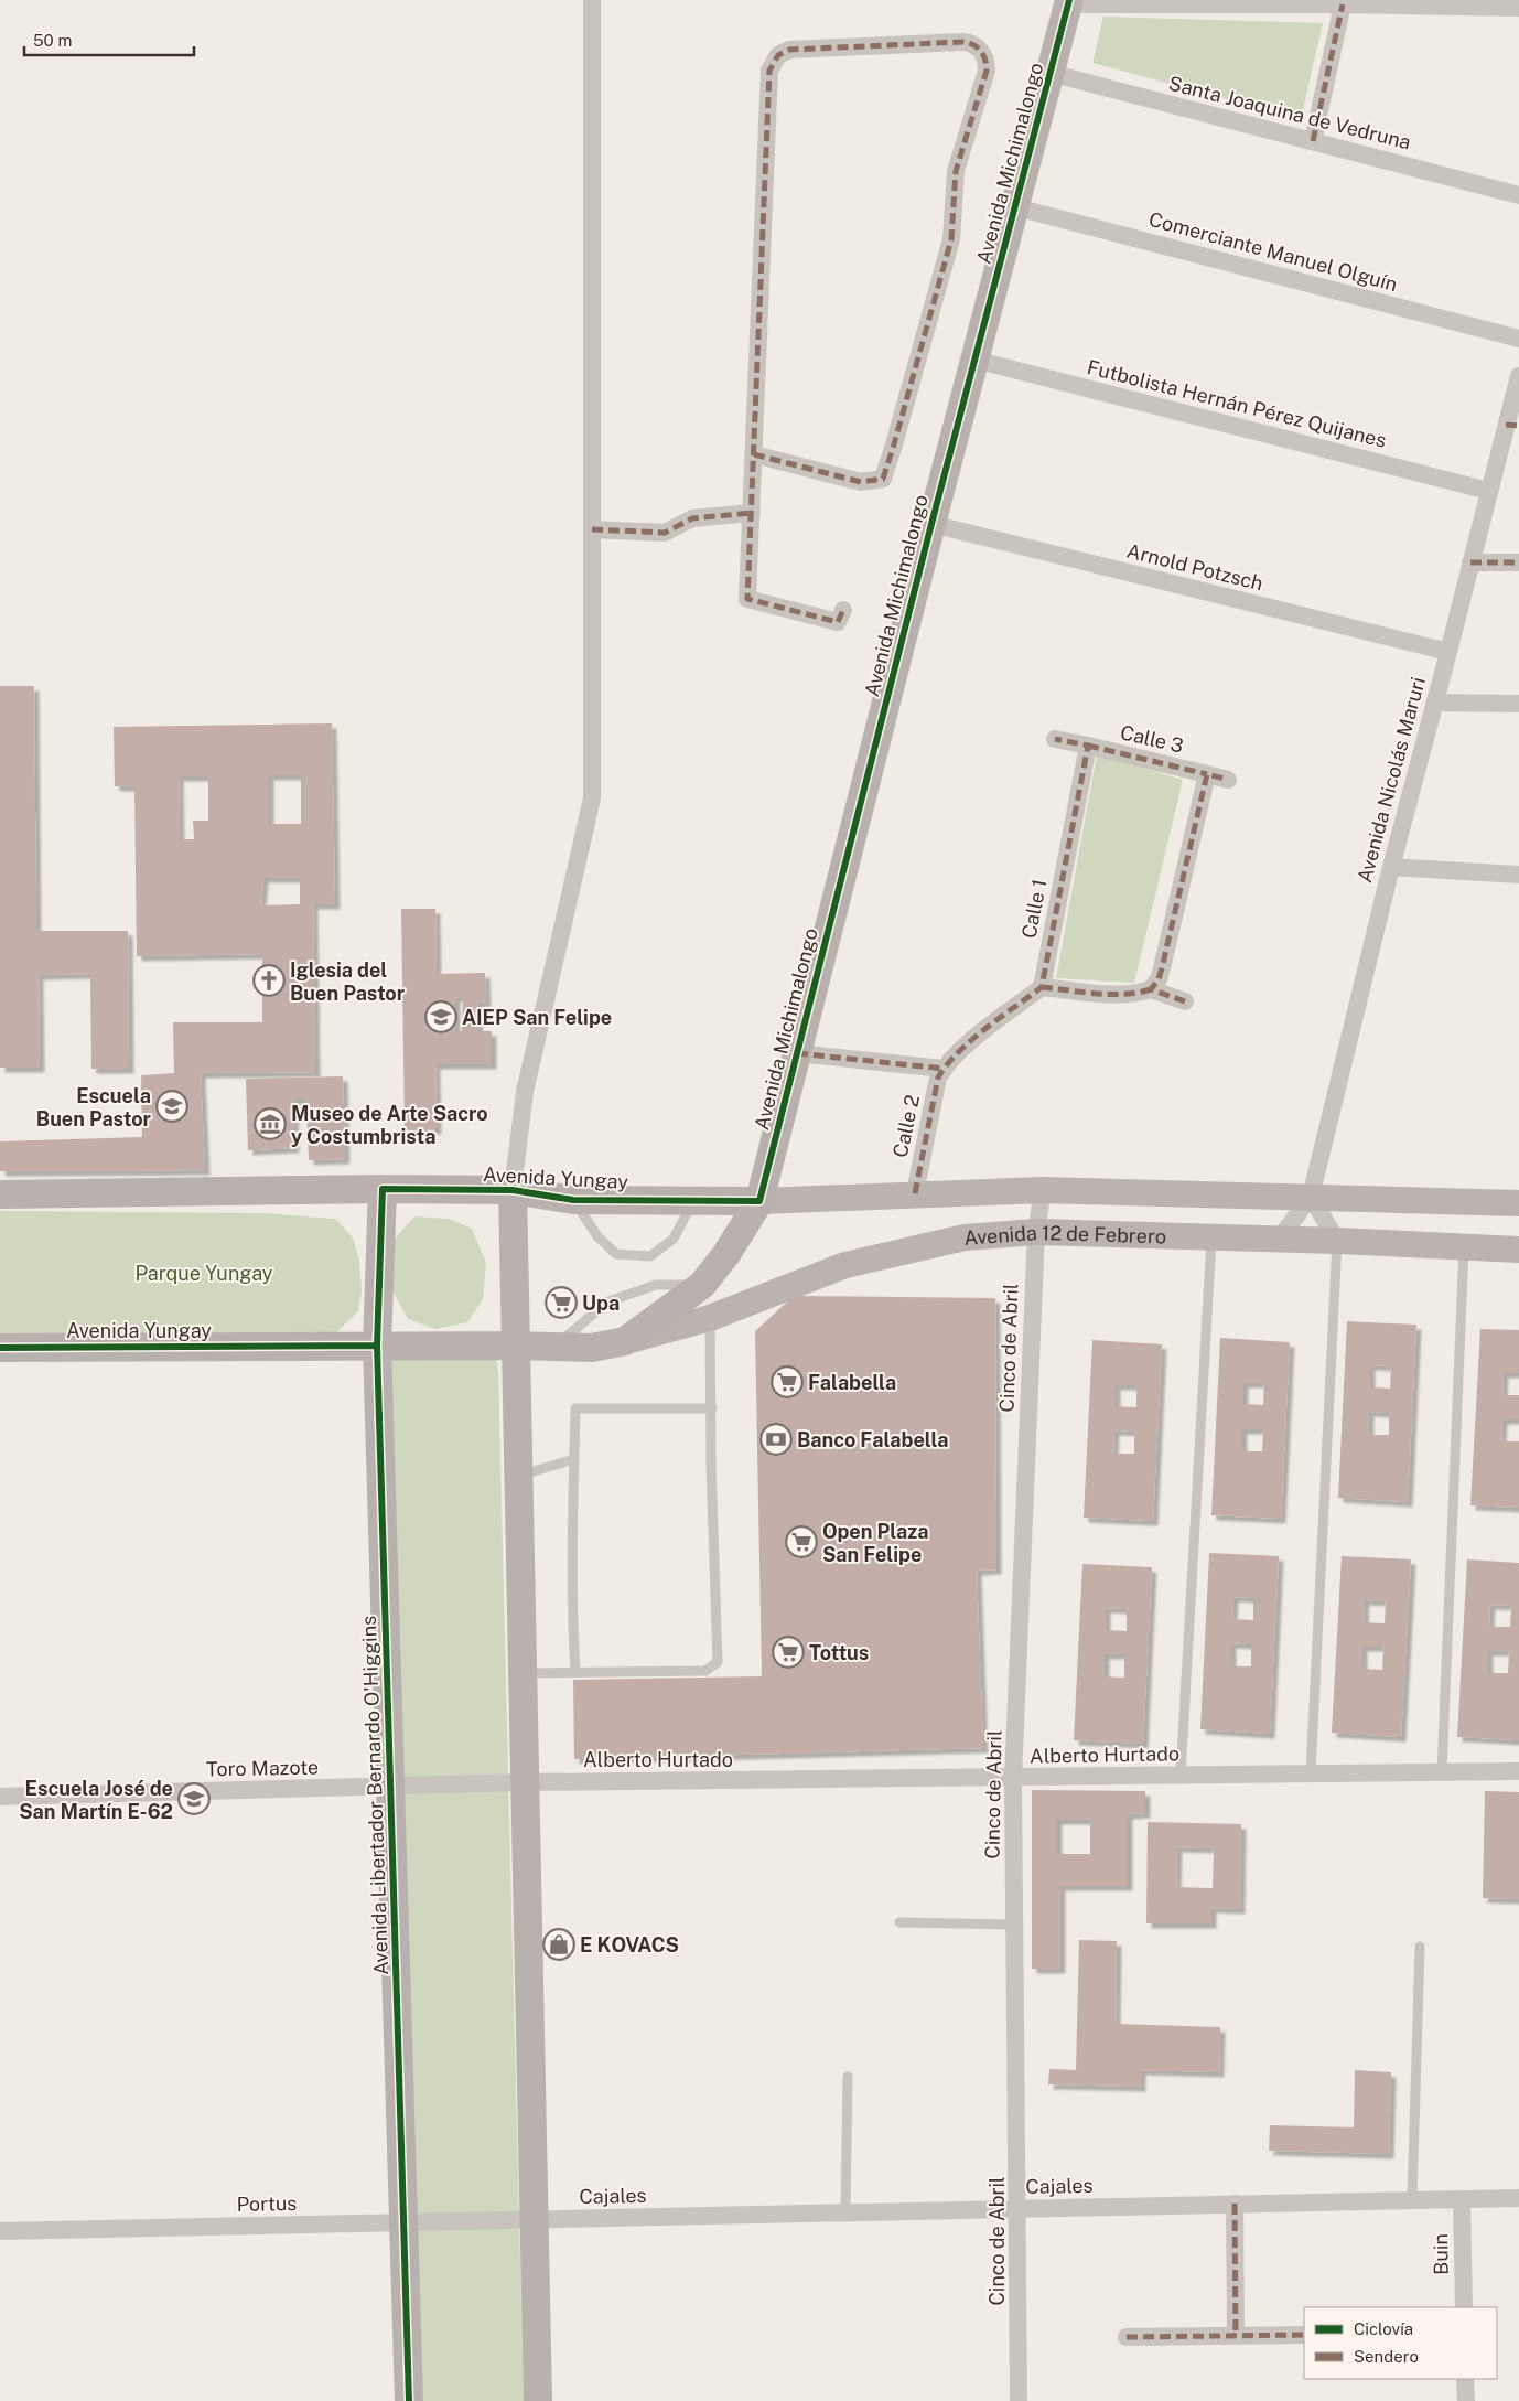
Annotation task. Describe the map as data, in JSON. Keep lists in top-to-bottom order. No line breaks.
{"streets":{"main road":["Avenida Michimalongo","Avenida Yungay","Avenida Libertador Bernardo O'Higgins"],"street":["Santa Joaquina de Vedruna","Comerciante Manuel Olguín","Futbolista Hernán Pérez Quijanes","Arnold Potzsch","Calle 3","Avenida Nicolás Maruri","Calle 1","Calle 2","Avenida 12 de Febrero","Cinco de Abril","Alberto Hurtado","Toro Mazote","Cajales","Portus","Buin"]},"crossings":[["Santa Joaquina de Vedruna","Avenida Michimalongo"],["Avenida Michimalongo","Comerciante Manuel Olguín"],["Avenida Michimalongo","Futbolista Hernán Pérez Quijanes"],["Avenida Michimalongo","Arnold Potzsch"],["Avenida Michimalongo","Avenida Yungay"],["Avenida Michimalongo","Avenida 12 de Febrero"],["Futbolista Hernán Pérez Quijanes","Avenida Nicolás Maruri"],["Arnold Potzsch","Avenida Nicolás Maruri"],["Calle 3","Calle 1"],["Avenida Nicolás Maruri","Avenida 12 de Febrero"],["Avenida Yungay","Avenida 12 de Febrero"],["Avenida Yungay","Avenida Libertador Bernardo O'Higgins"],["Avenida 12 de Febrero","Cinco de Abril"],["Cinco de Abril","Alberto Hurtado"],["Cinco de Abril","Cajales"],["Alberto Hurtado","Toro Mazote"],["Toro Mazote","Avenida Libertador Bernardo O'Higgins"],["Avenida Libertador Bernardo O'Higgins","Portus"],["Cajales","Portus"],["Cajales","Buin"]],"parks":["Parque Yungay"],"places":{"church":["Iglesia del Buen Pastor"],"school or university":["AIEP San Felipe","Escuela Buen Pastor","Escuela José de San Martín E-62"],"museum":["Museo de Arte Sacro y Costumbrista"],"supermarket":["Upa","Falabella","Open Plaza San Felipe","Tottus"],"bank":["Banco Falabella"],"shop":["E KOVACS"]},"legend":["Ciclovía","Sendero"],"scale_bar":"50 m"}
